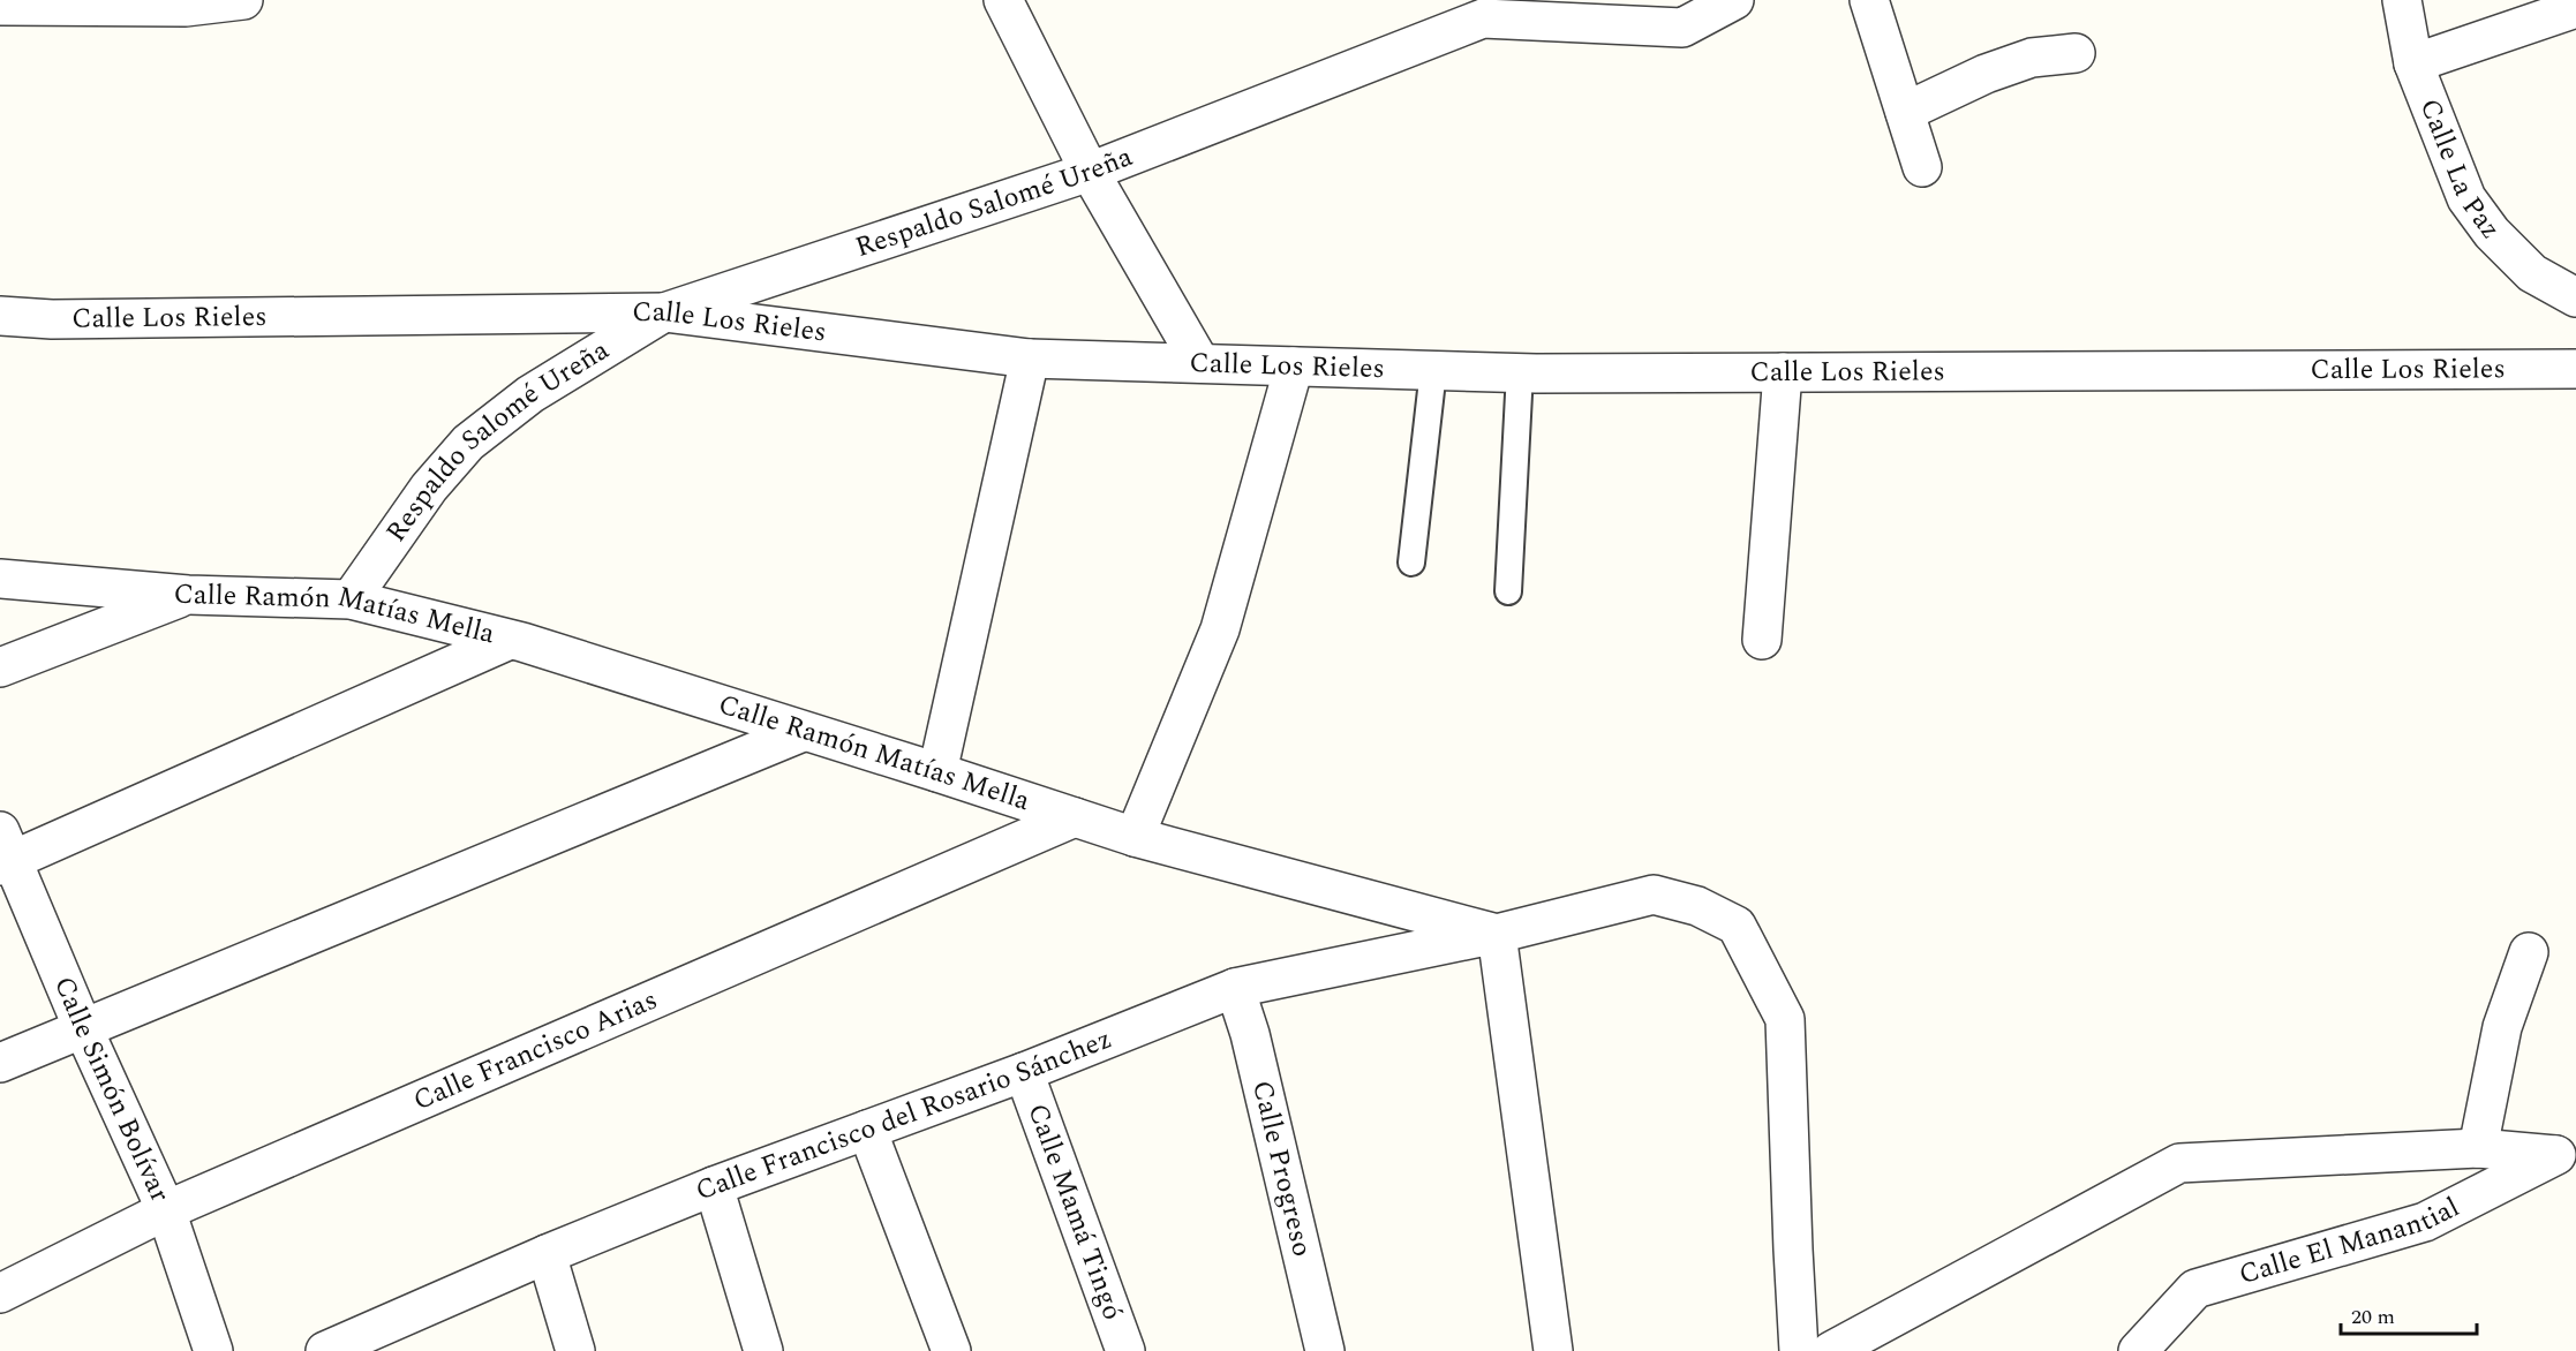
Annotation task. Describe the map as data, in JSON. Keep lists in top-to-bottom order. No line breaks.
{"streets":{"street":["Calle La Paz","Respaldo Salomé Ureña","Calle Los Rieles","Calle Ramón Matías Mella","Calle Francisco Arias","Calle Simón Bolívar","Calle Francisco del Rosario Sánchez","Calle Progreso","Calle Mamá Tingó","Calle El Manantial"]},"crossings":[["Respaldo Salomé Ureña","Calle Los Rieles"],["Respaldo Salomé Ureña","Calle Ramón Matías Mella"],["Calle Ramón Matías Mella","Calle Francisco Arias"],["Calle Ramón Matías Mella","Calle Francisco del Rosario Sánchez"],["Calle Francisco Arias","Calle Simón Bolívar"],["Calle Francisco del Rosario Sánchez","Calle Progreso"],["Calle Francisco del Rosario Sánchez","Calle Mamá Tingó"]],"scale_bar":"20 m"}
